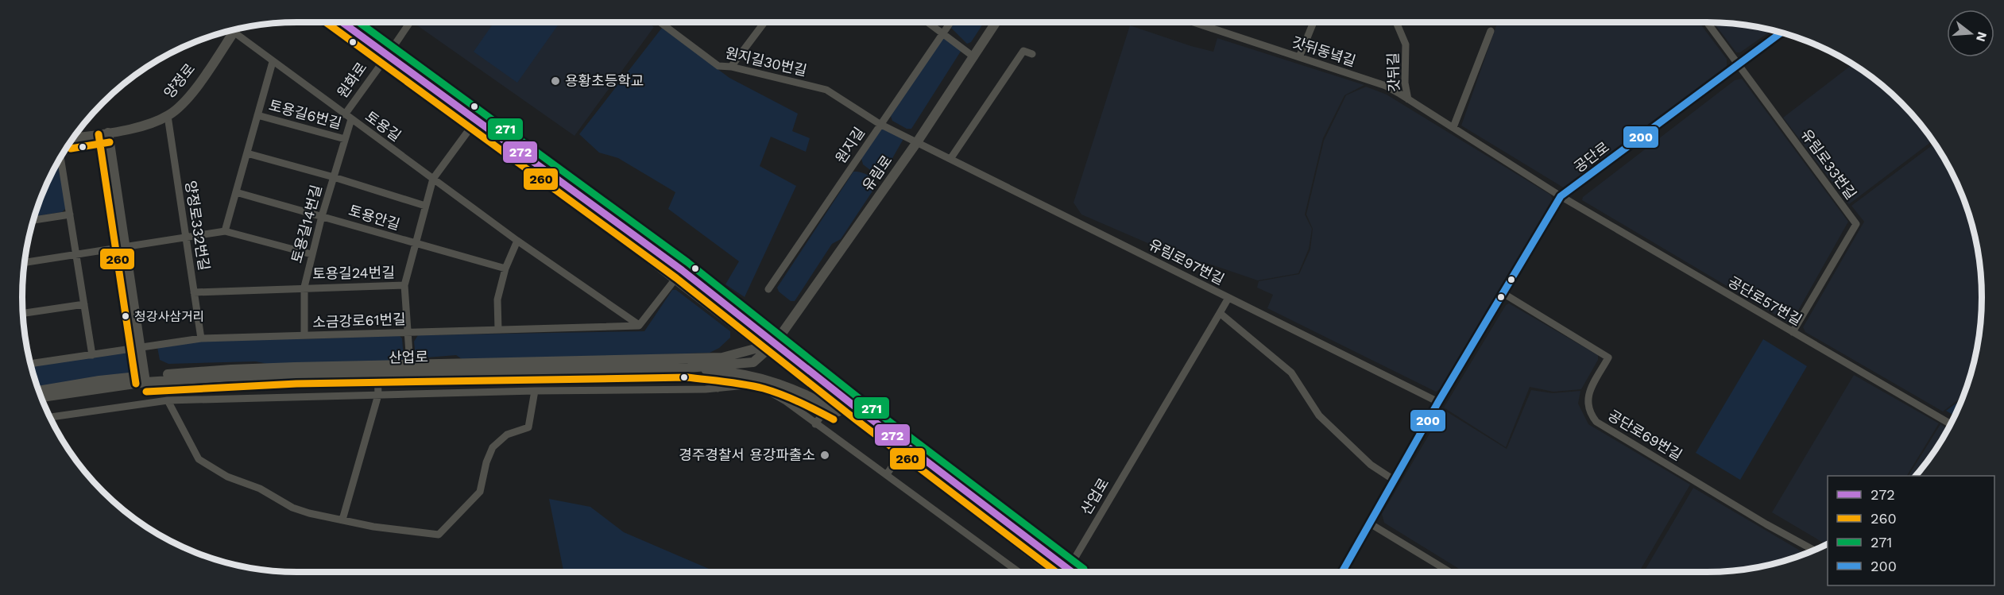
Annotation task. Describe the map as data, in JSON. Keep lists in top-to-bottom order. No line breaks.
{"streets":{"street":["갓뒤동녘길","원지길30번길","갓뒤길","원화로","양정로","토용길6번길","토용길","원지길","공단로","유림로33번길","유림로","토용안길","토용길14번길","양정로332번길","유림로97번길","토용길24번길","공단로57번길","소금강로61번길","산업로","공단로69번길"]},"crossings":[["갓뒤동녘길","갓뒤길"],["갓뒤동녘길","공단로"],["갓뒤동녘길","공단로57번길"],["원지길30번길","원지길"],["원지길30번길","유림로"],["원지길30번길","유림로97번길"],["원화로","토용길"],["원화로","유림로"],["원화로","토용길14번길"],["원화로","산업로"],["양정로","양정로332번길"],["토용길6번길","토용길"],["토용길6번길","토용안길"],["토용길6번길","토용길14번길"],["토용길","토용길14번길"],["토용길","토용길24번길"],["토용길","소금강로61번길"],["공단로","유림로33번길"],["공단로","공단로57번길"],["공단로","공단로69번길"],["유림로33번길","공단로57번길"],["유림로","유림로97번길"],["유림로","산업로"],["토용안길","토용길14번길"],["토용안길","토용길24번길"],["토용길14번길","토용길24번길"],["토용길14번길","소금강로61번길"],["양정로332번길","토용길24번길"],["양정로332번길","소금강로61번길"],["유림로97번길","산업로"]],"places":["용황초등학교","청강사삼거리","경주경찰서 용강파출소"],"lines":["transit line 272","transit line 260","transit line 271","transit line 200"],"legend":["272","260","271","200"],"north":"right"}
